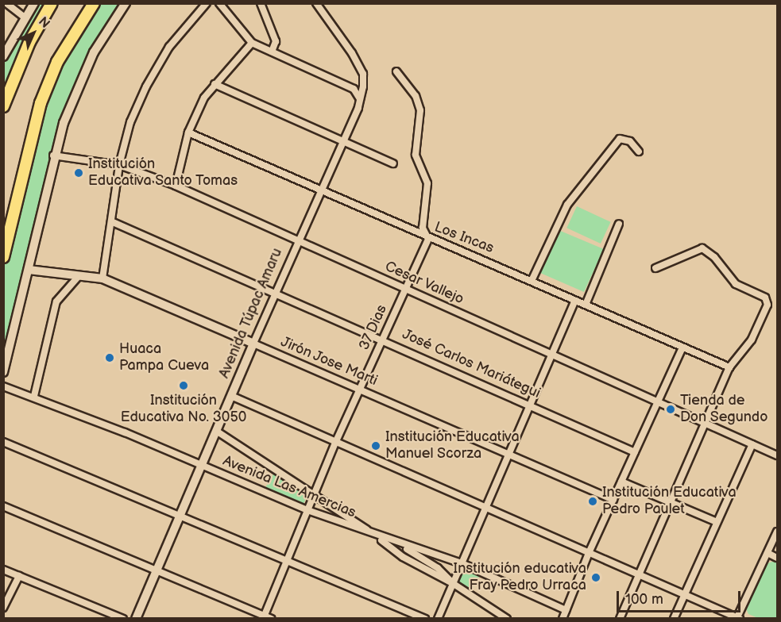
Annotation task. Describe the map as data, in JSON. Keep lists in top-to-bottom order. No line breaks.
{"streets":{"street":["Los Incas","Cesar Vallejo","Avenida Túpac Amaru","37 Dias","Jirón Jose Marti","José Carlos Mariátegui","Avenida Las Amercias"]},"crossings":[["Los Incas","Avenida Túpac Amaru"],["Los Incas","37 Dias"],["Cesar Vallejo","Avenida Túpac Amaru"],["Cesar Vallejo","37 Dias"],["Avenida Túpac Amaru","Jirón Jose Marti"],["Avenida Túpac Amaru","José Carlos Mariátegui"],["Avenida Túpac Amaru","Avenida Las Amercias"],["37 Dias","Jirón Jose Marti"],["37 Dias","José Carlos Mariátegui"],["37 Dias","Avenida Las Amercias"]],"places":["Institución Educativa Santo Tomas","Huaca Pampa Cueva","Institución Educativa No. 3050","Tienda de Don Segundo","Institución Educativa Manuel Scorza","Institución Educativa Pedro Paulet","Institución educativa Fray Pedro Urraca"],"scale_bar":"100 m","north":"top right"}
